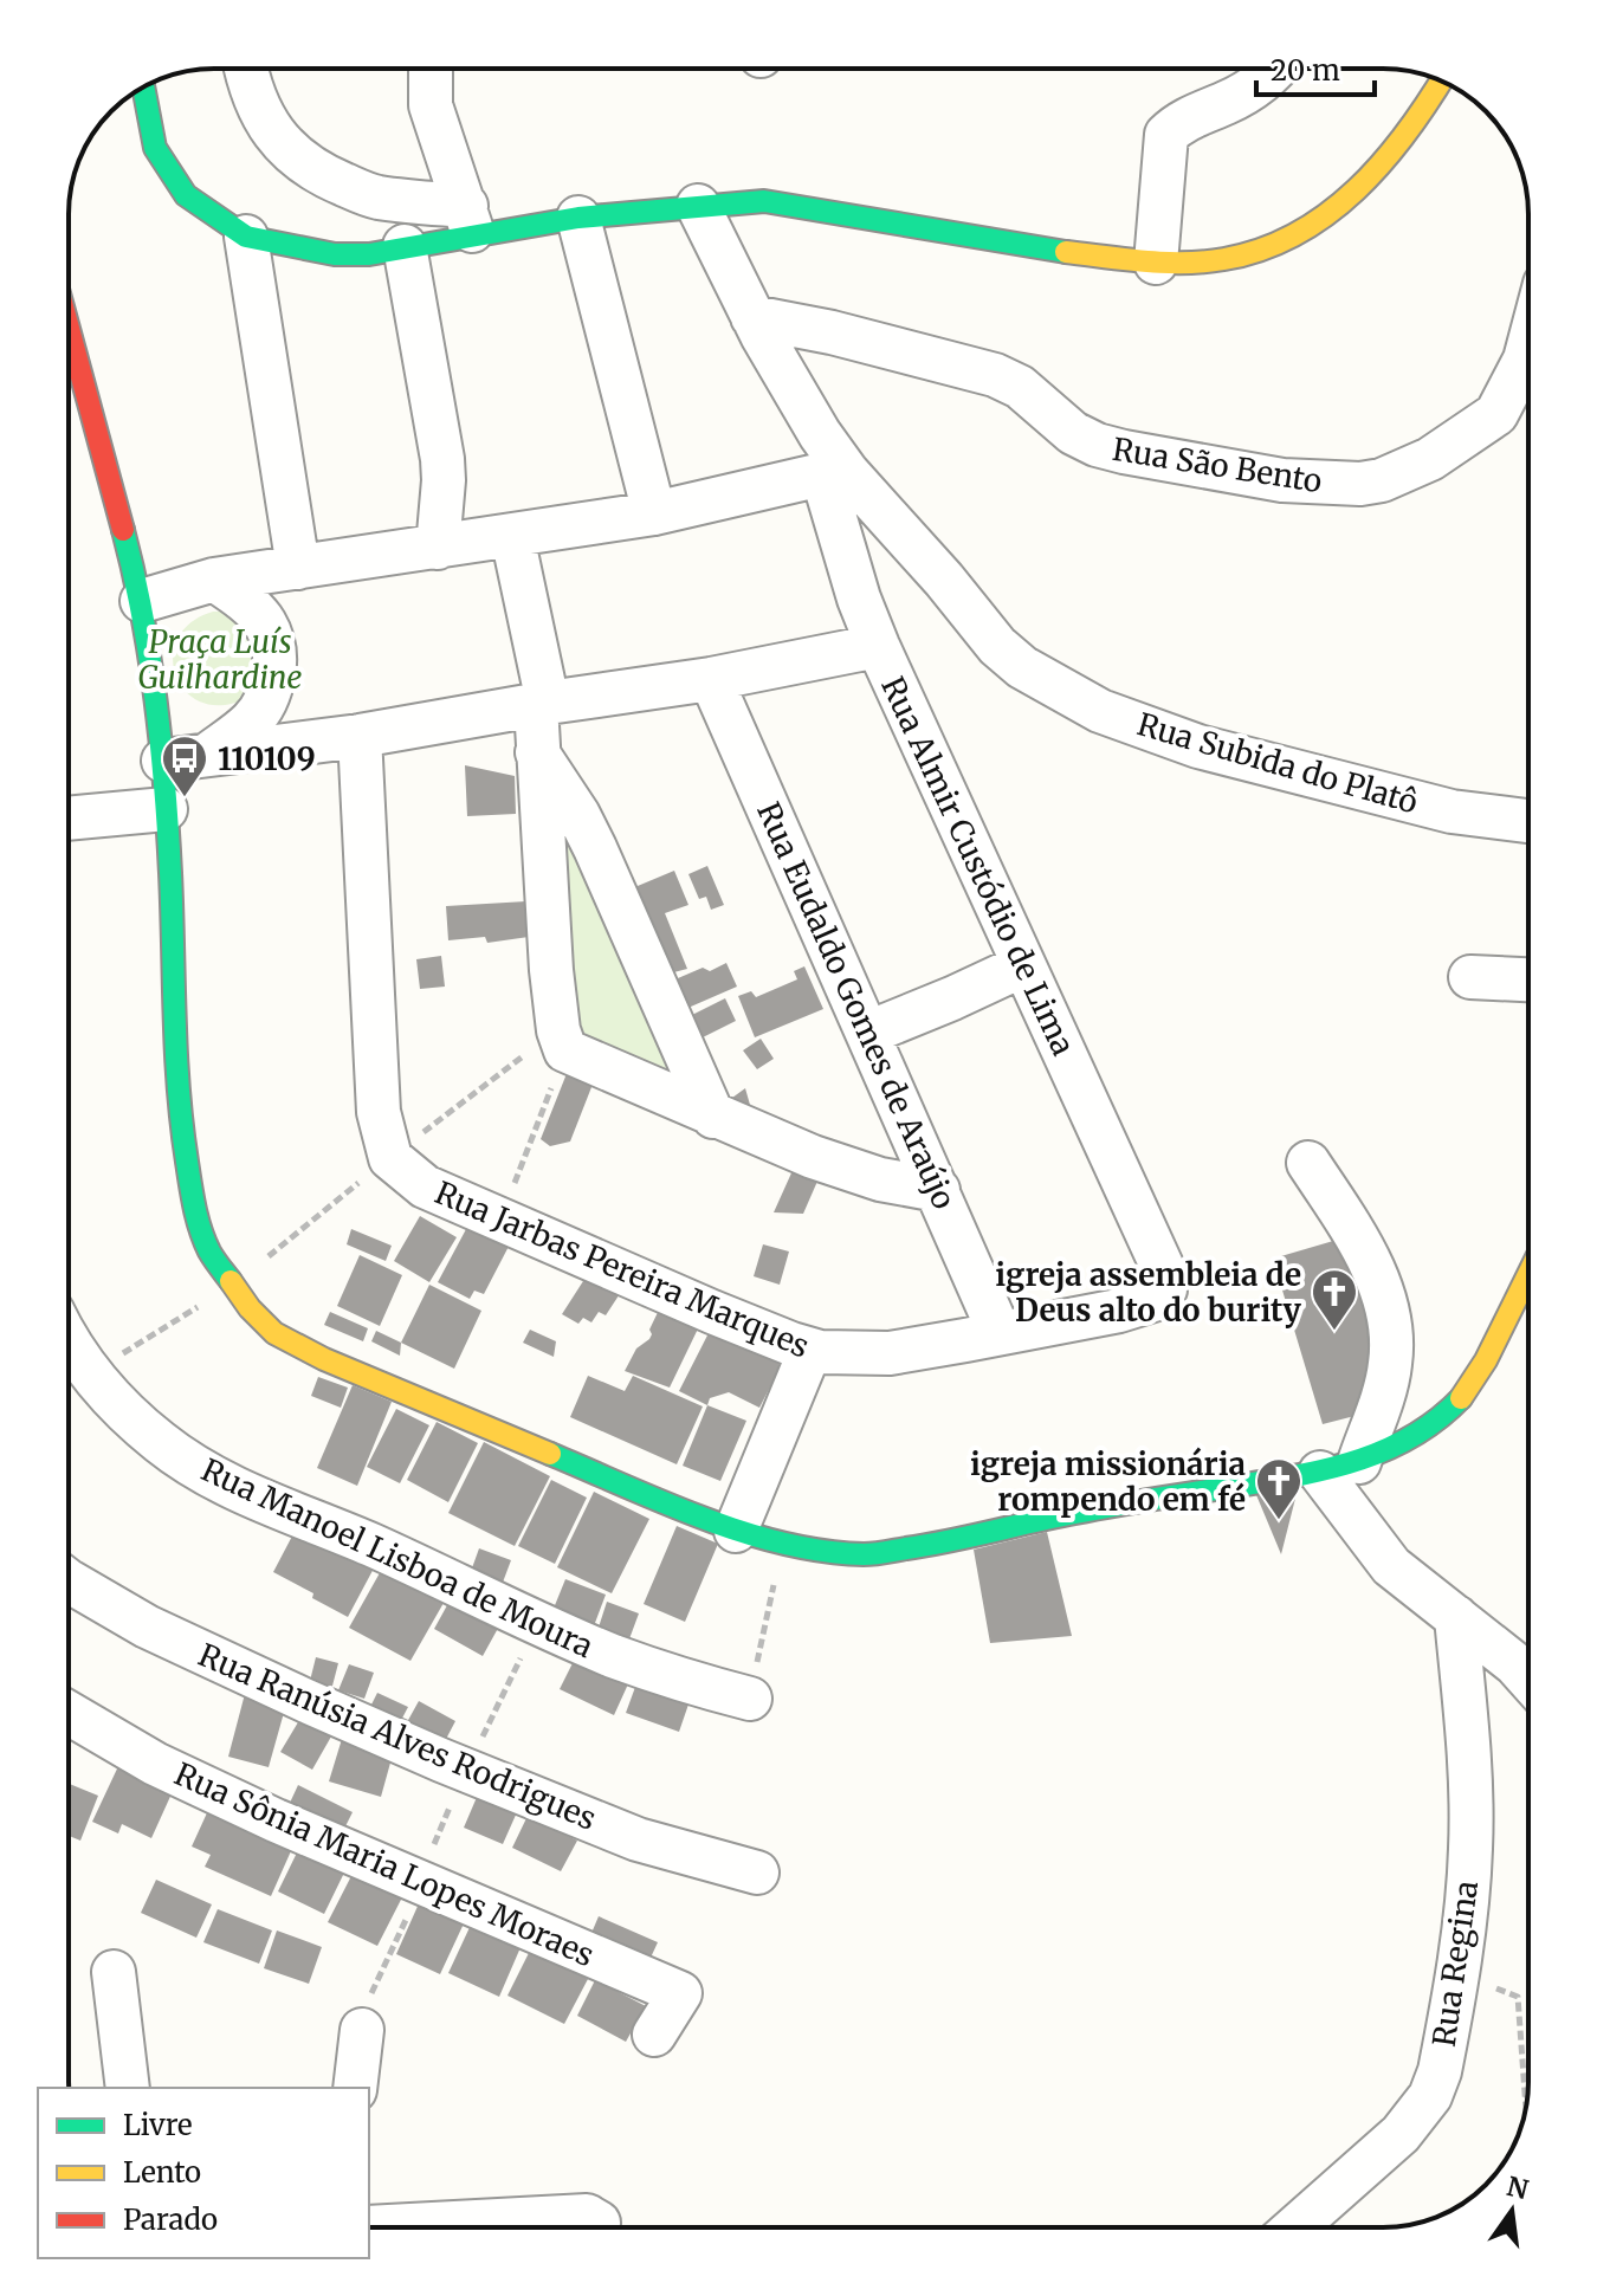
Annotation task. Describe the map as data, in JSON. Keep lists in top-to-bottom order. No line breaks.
{"streets":{"street":["Rua São Bento","Rua Subida do Platô","Rua Almir Custódio de Lima","Rua Eudaldo Gomes de Araújo","Rua Jarbas Pereira Marques","Rua Manoel Lisboa de Moura","Rua Ranúsia Alves Rodrigues","Rua Sônia Maria Lopes Moraes","Rua Regina"]},"crossings":[["Rua São Bento","Rua Subida do Platô"],["Rua Almir Custódio de Lima","Rua Eudaldo Gomes de Araújo"],["Rua Almir Custódio de Lima","Rua Jarbas Pereira Marques"],["Rua Eudaldo Gomes de Araújo","Rua Jarbas Pereira Marques"]],"parks":["Praça Luís Guilhardine"],"places":{"bus stop":["110109"],"church":["igreja assembleia de Deus alto do burity","igreja missionária rompendo em fé"]},"legend":["Livre","Lento","Parado"],"scale_bar":"20 m","north":"top"}
